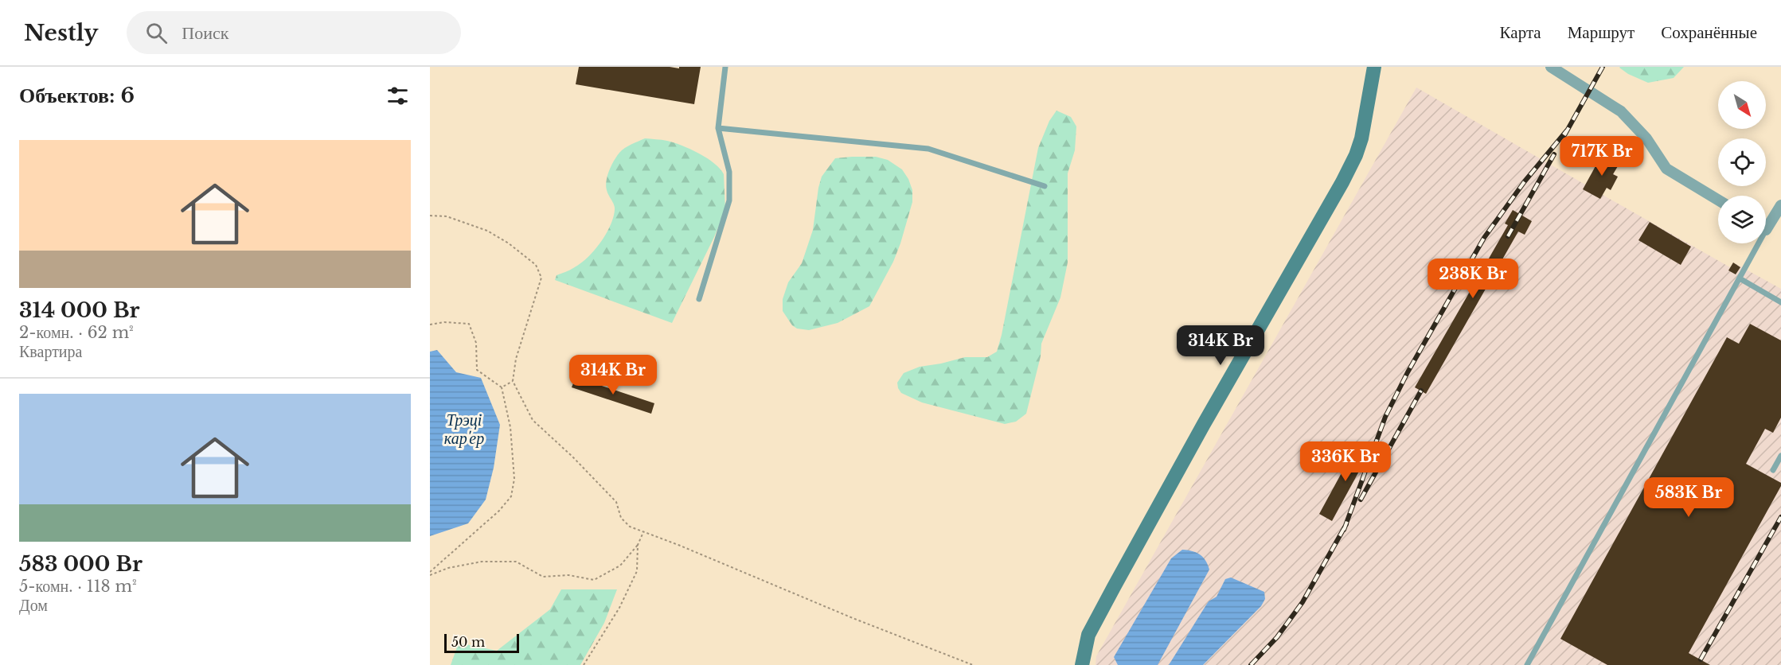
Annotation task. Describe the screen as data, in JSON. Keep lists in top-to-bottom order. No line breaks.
{"water":["Трэці карʼер"],"scale_bar":"50 m","north":"bottom right","page":{"header":"Nestly","search":"Поиск","nav":["Карта","Маршрут","Сохранённые"],"heading":"Объектов: 6","list":[{"name":"314 000 Br","note":"2-комн. · 62 m² · Квартира"},{"name":"583 000 Br","note":"5-комн. · 118 m² · Дом"}],"price":["717K Br","238K Br","314K Br","314K Br","336K Br","583K Br"],"scale":"50 m"}}
